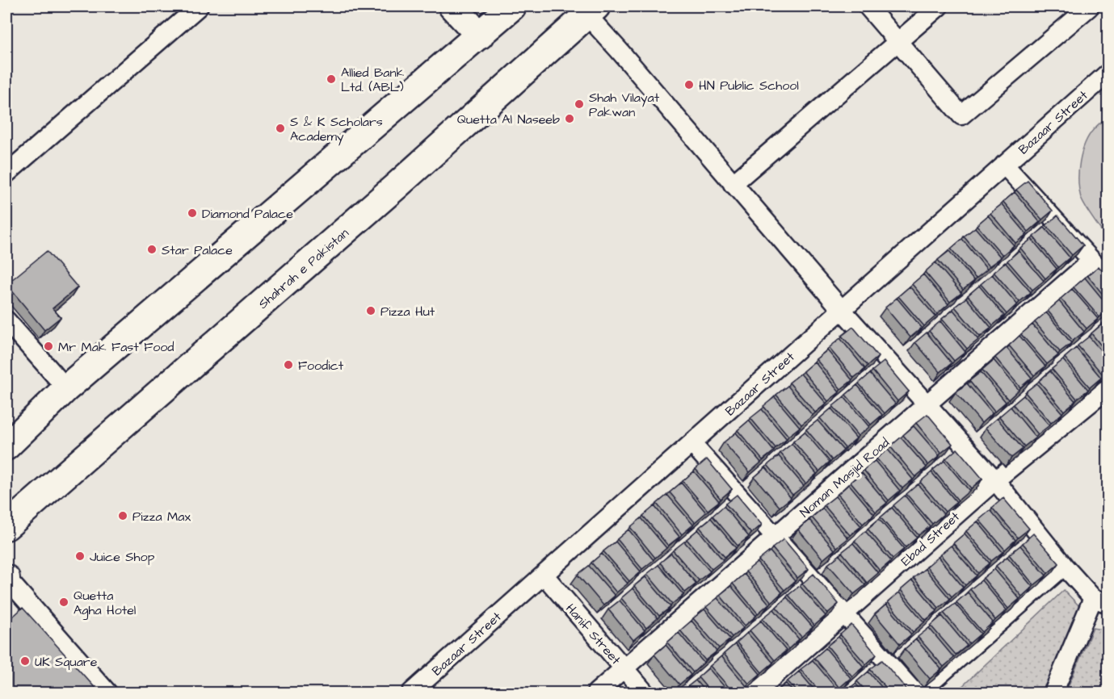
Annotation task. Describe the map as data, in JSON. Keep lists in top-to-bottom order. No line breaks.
{"streets":{"highway":["Shahrah e Pakistan"],"street":["Bazaar Street","Noman Masjid Road","Ebad Street","Hanif Street"]},"crossings":[["Bazaar Street","Hanif Street"],["Noman Masjid Road","Hanif Street"]],"places":["Allied Bank Ltd. (ABL)","HN Public School","Shah Vilayat Pakwan","Quetta Al Naseeb","S & K Scholars Academy","Diamond Palace","Star Palace","Pizza Hut","Mr Mak Fast Food","Foodict","Pizza Max","Juice Shop","Quetta Agha Hotel","UK Square"]}
